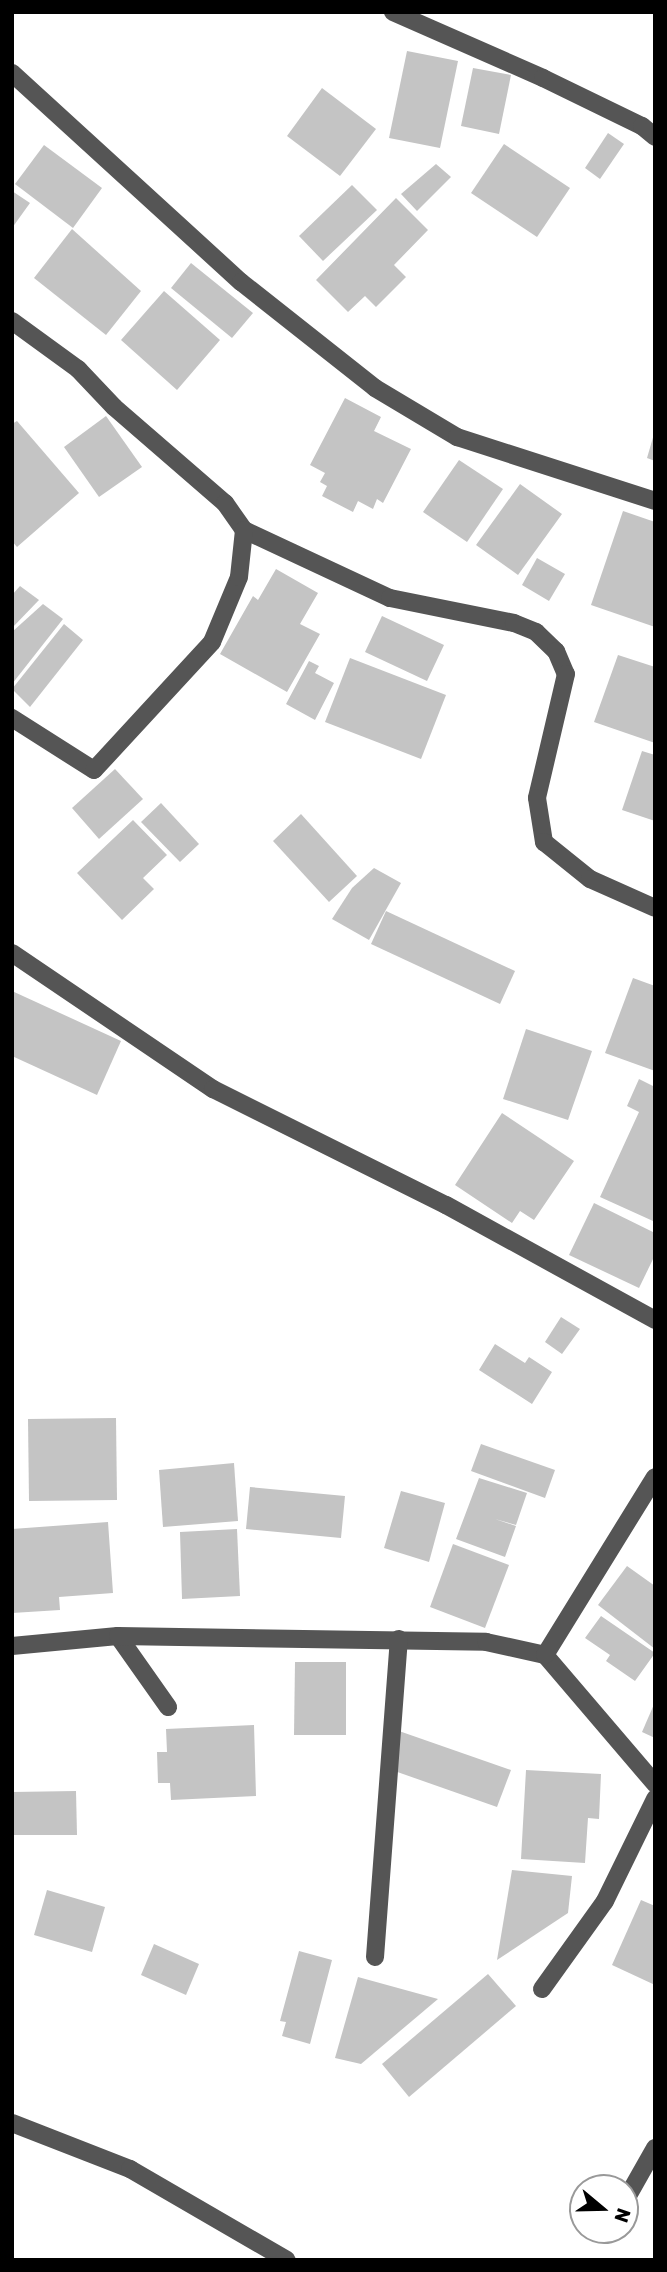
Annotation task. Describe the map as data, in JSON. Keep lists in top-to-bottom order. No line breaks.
{"north":"right"}
